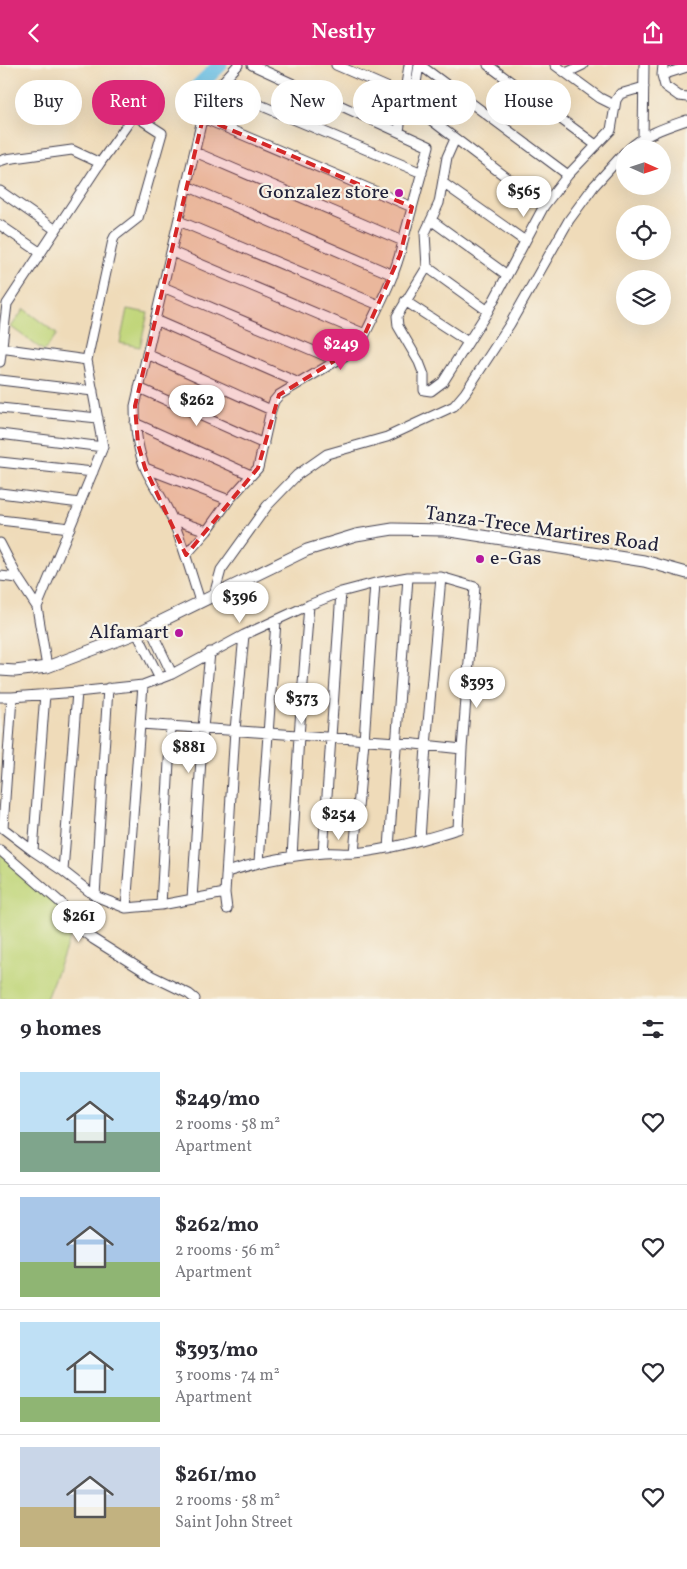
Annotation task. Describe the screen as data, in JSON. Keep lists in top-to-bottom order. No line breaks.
{"streets":{"main road":["Tanza-Trece Martires Road"]},"places":["Gonzalez store","e-Gas","Alfamart"],"north":"right","page":{"header":"Nestly","chip":["Buy","Rent","Filters","New","Apartment","House"],"price":["$565","$249","$262","$396","$393","$373","$881","$254","$261"],"heading":"9 homes","list":[{"name":"$249/mo","note":"2 rooms · 58 m² · Apartment"},{"name":"$262/mo","note":"2 rooms · 56 m² · Apartment"},{"name":"$393/mo","note":"3 rooms · 74 m² · Apartment"},{"name":"$261/mo","note":"2 rooms · 58 m² · Saint John Street"}]}}
